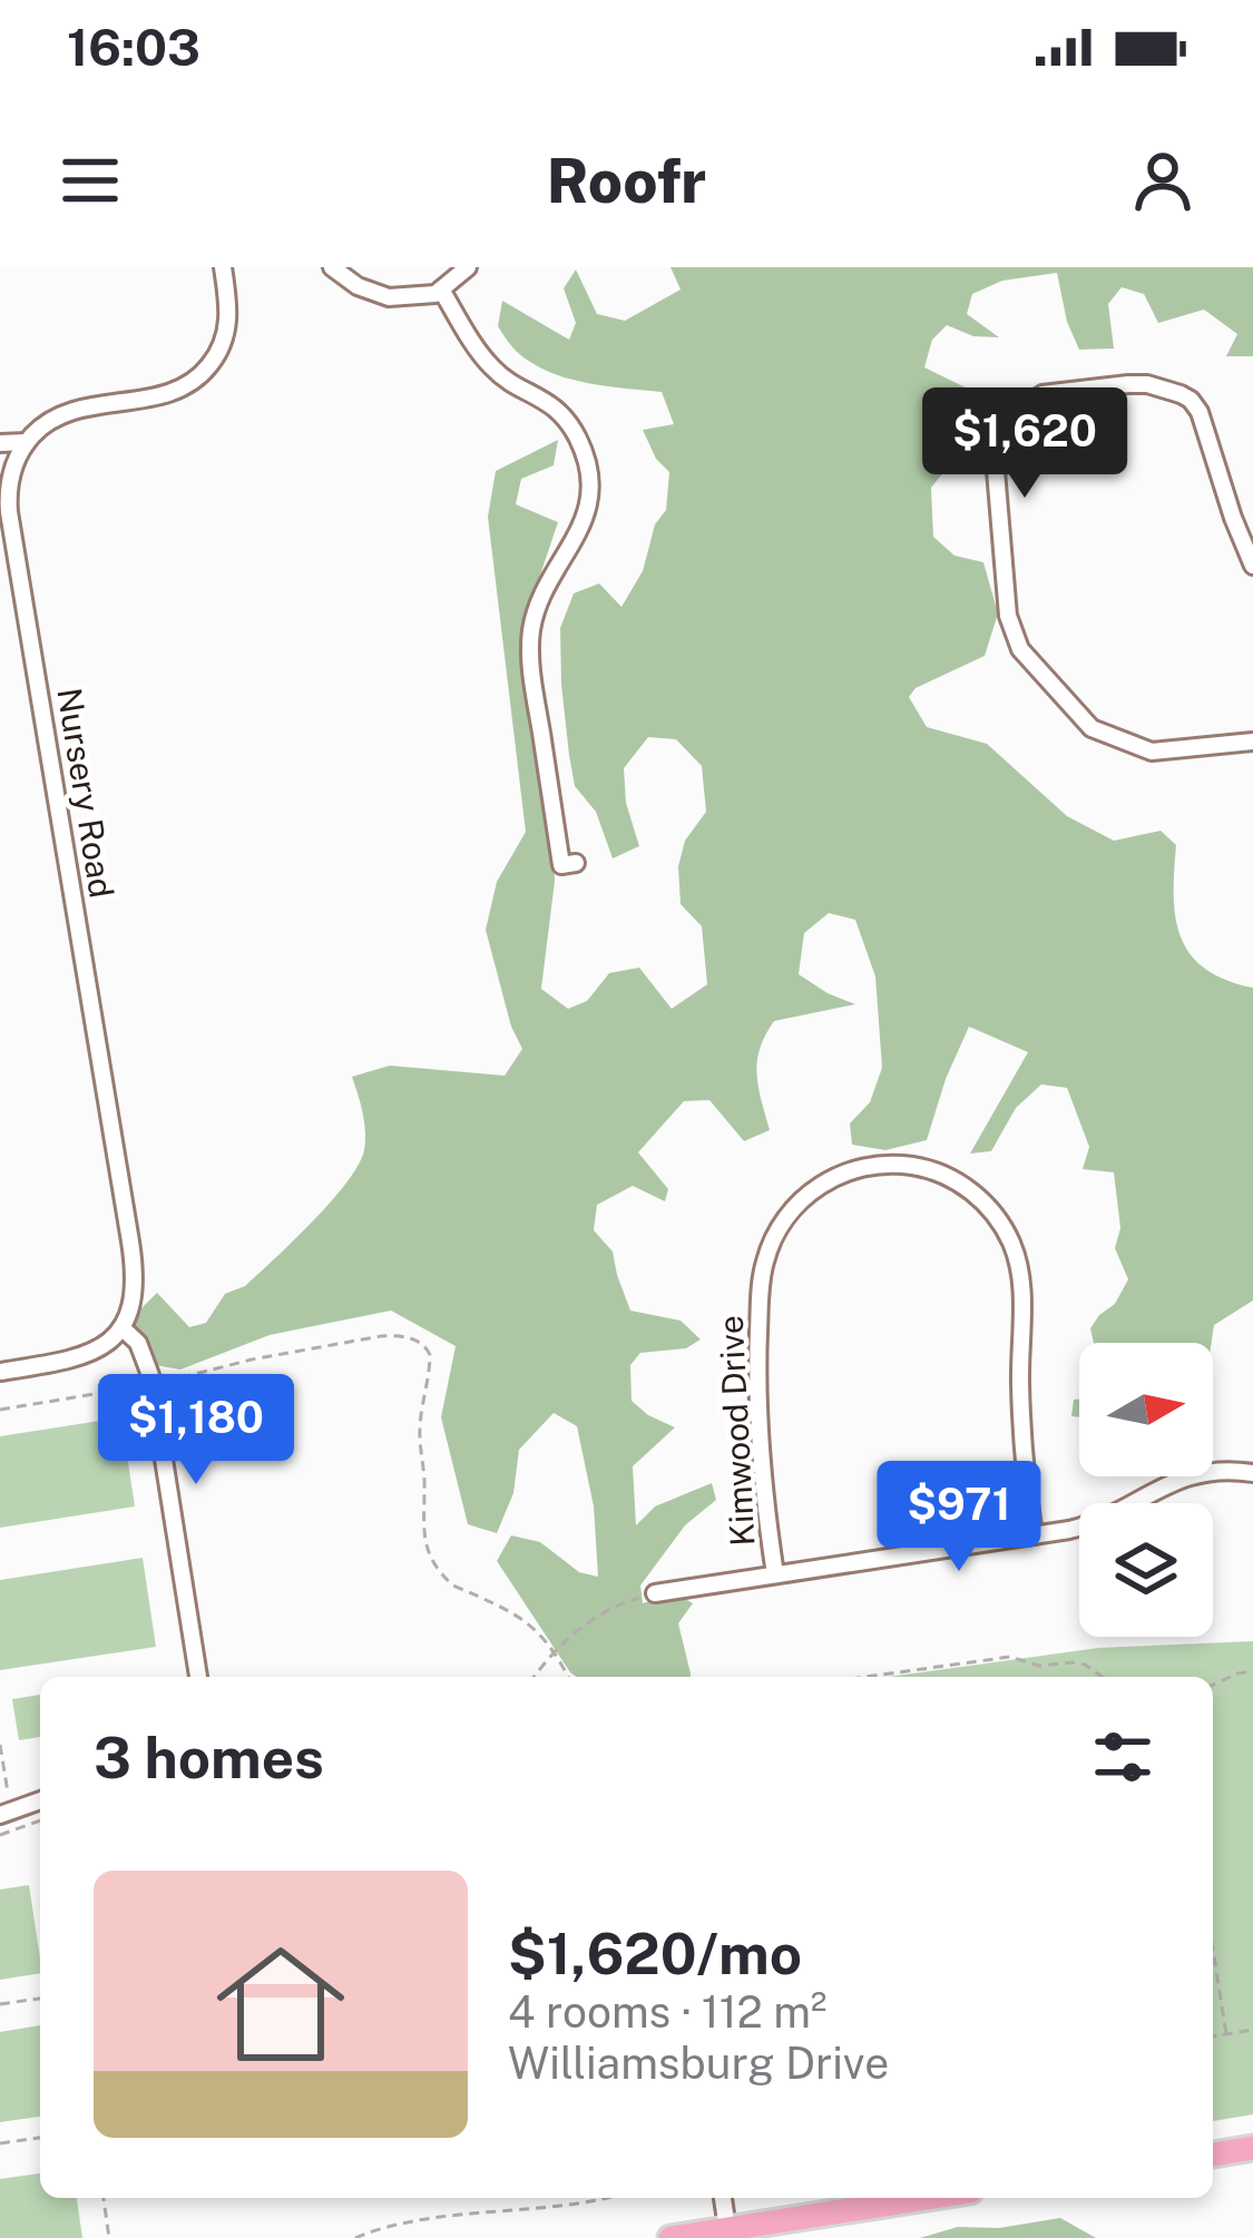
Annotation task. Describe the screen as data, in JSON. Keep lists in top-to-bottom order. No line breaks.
{"streets":{"street":["Nursery Road","Kimwood Drive"]},"north":"right","page":{"status":"16:03","header":"Roofr","price":["$1,620","$1,180","$971"],"heading":"3 homes","list":[{"name":"$1,620/mo","note":"4 rooms · 112 m² · Williamsburg Drive"}]}}
